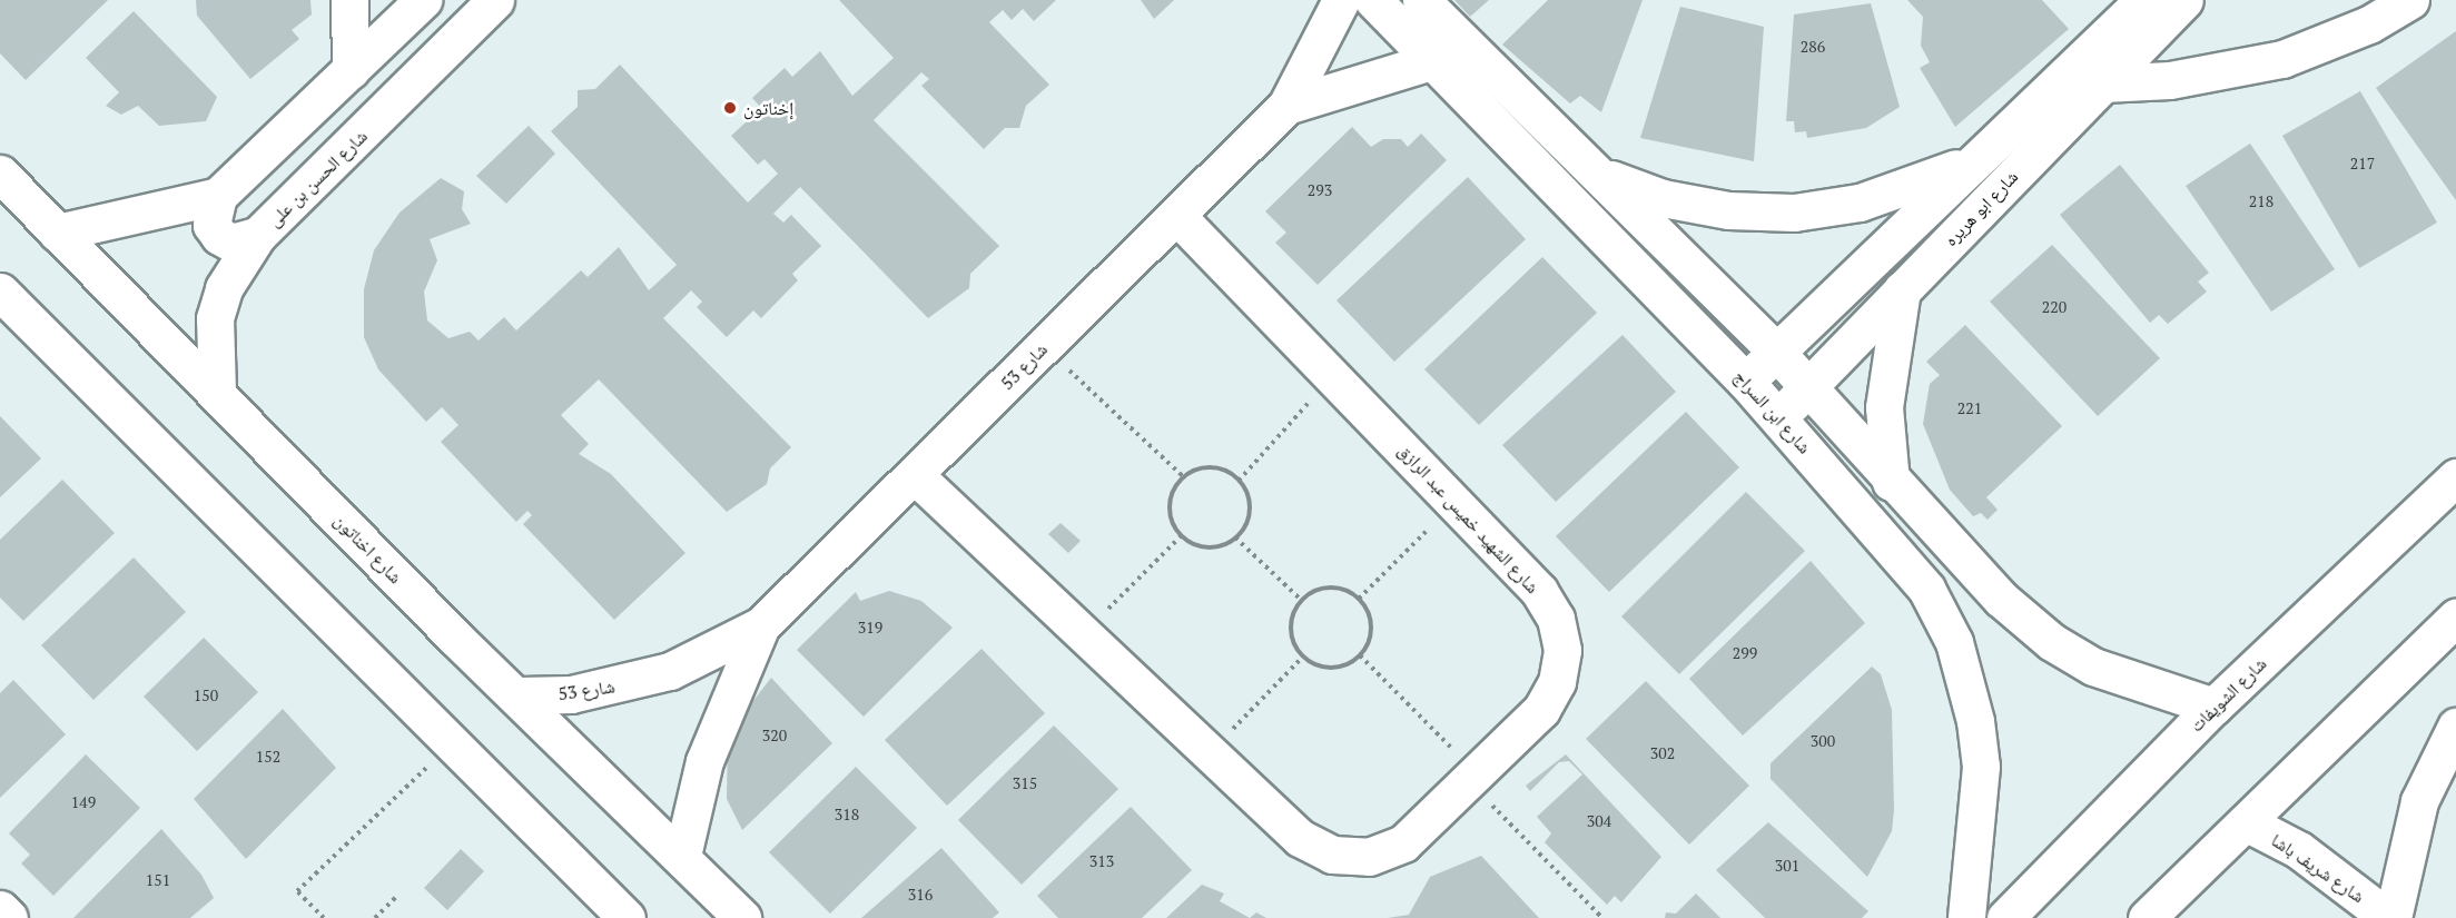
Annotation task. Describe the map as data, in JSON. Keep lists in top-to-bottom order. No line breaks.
{"streets":{"street":["شارع الحسن بن على","شارع ابو هريره","شارع 53","شارع ابن السراج","شارع الشهيد خميس عبد الرازق","شارع اخناتون","شارع الشويفات","شارع شريف باشا"]},"crossings":[["شارع الحسن بن على","شارع اخناتون"],["شارع ابو هريره","شارع ابن السراج"],["شارع 53","شارع ابن السراج"],["شارع 53","شارع الشهيد خميس عبد الرازق"],["شارع 53","شارع اخناتون"],["شارع ابن السراج","شارع الشويفات"]],"places":["إخناتون"],"house_numbers":["286","217","293","218","220","221","319","299","150","320","300","302","152","315","149","318","304","313","301","151","316"]}
